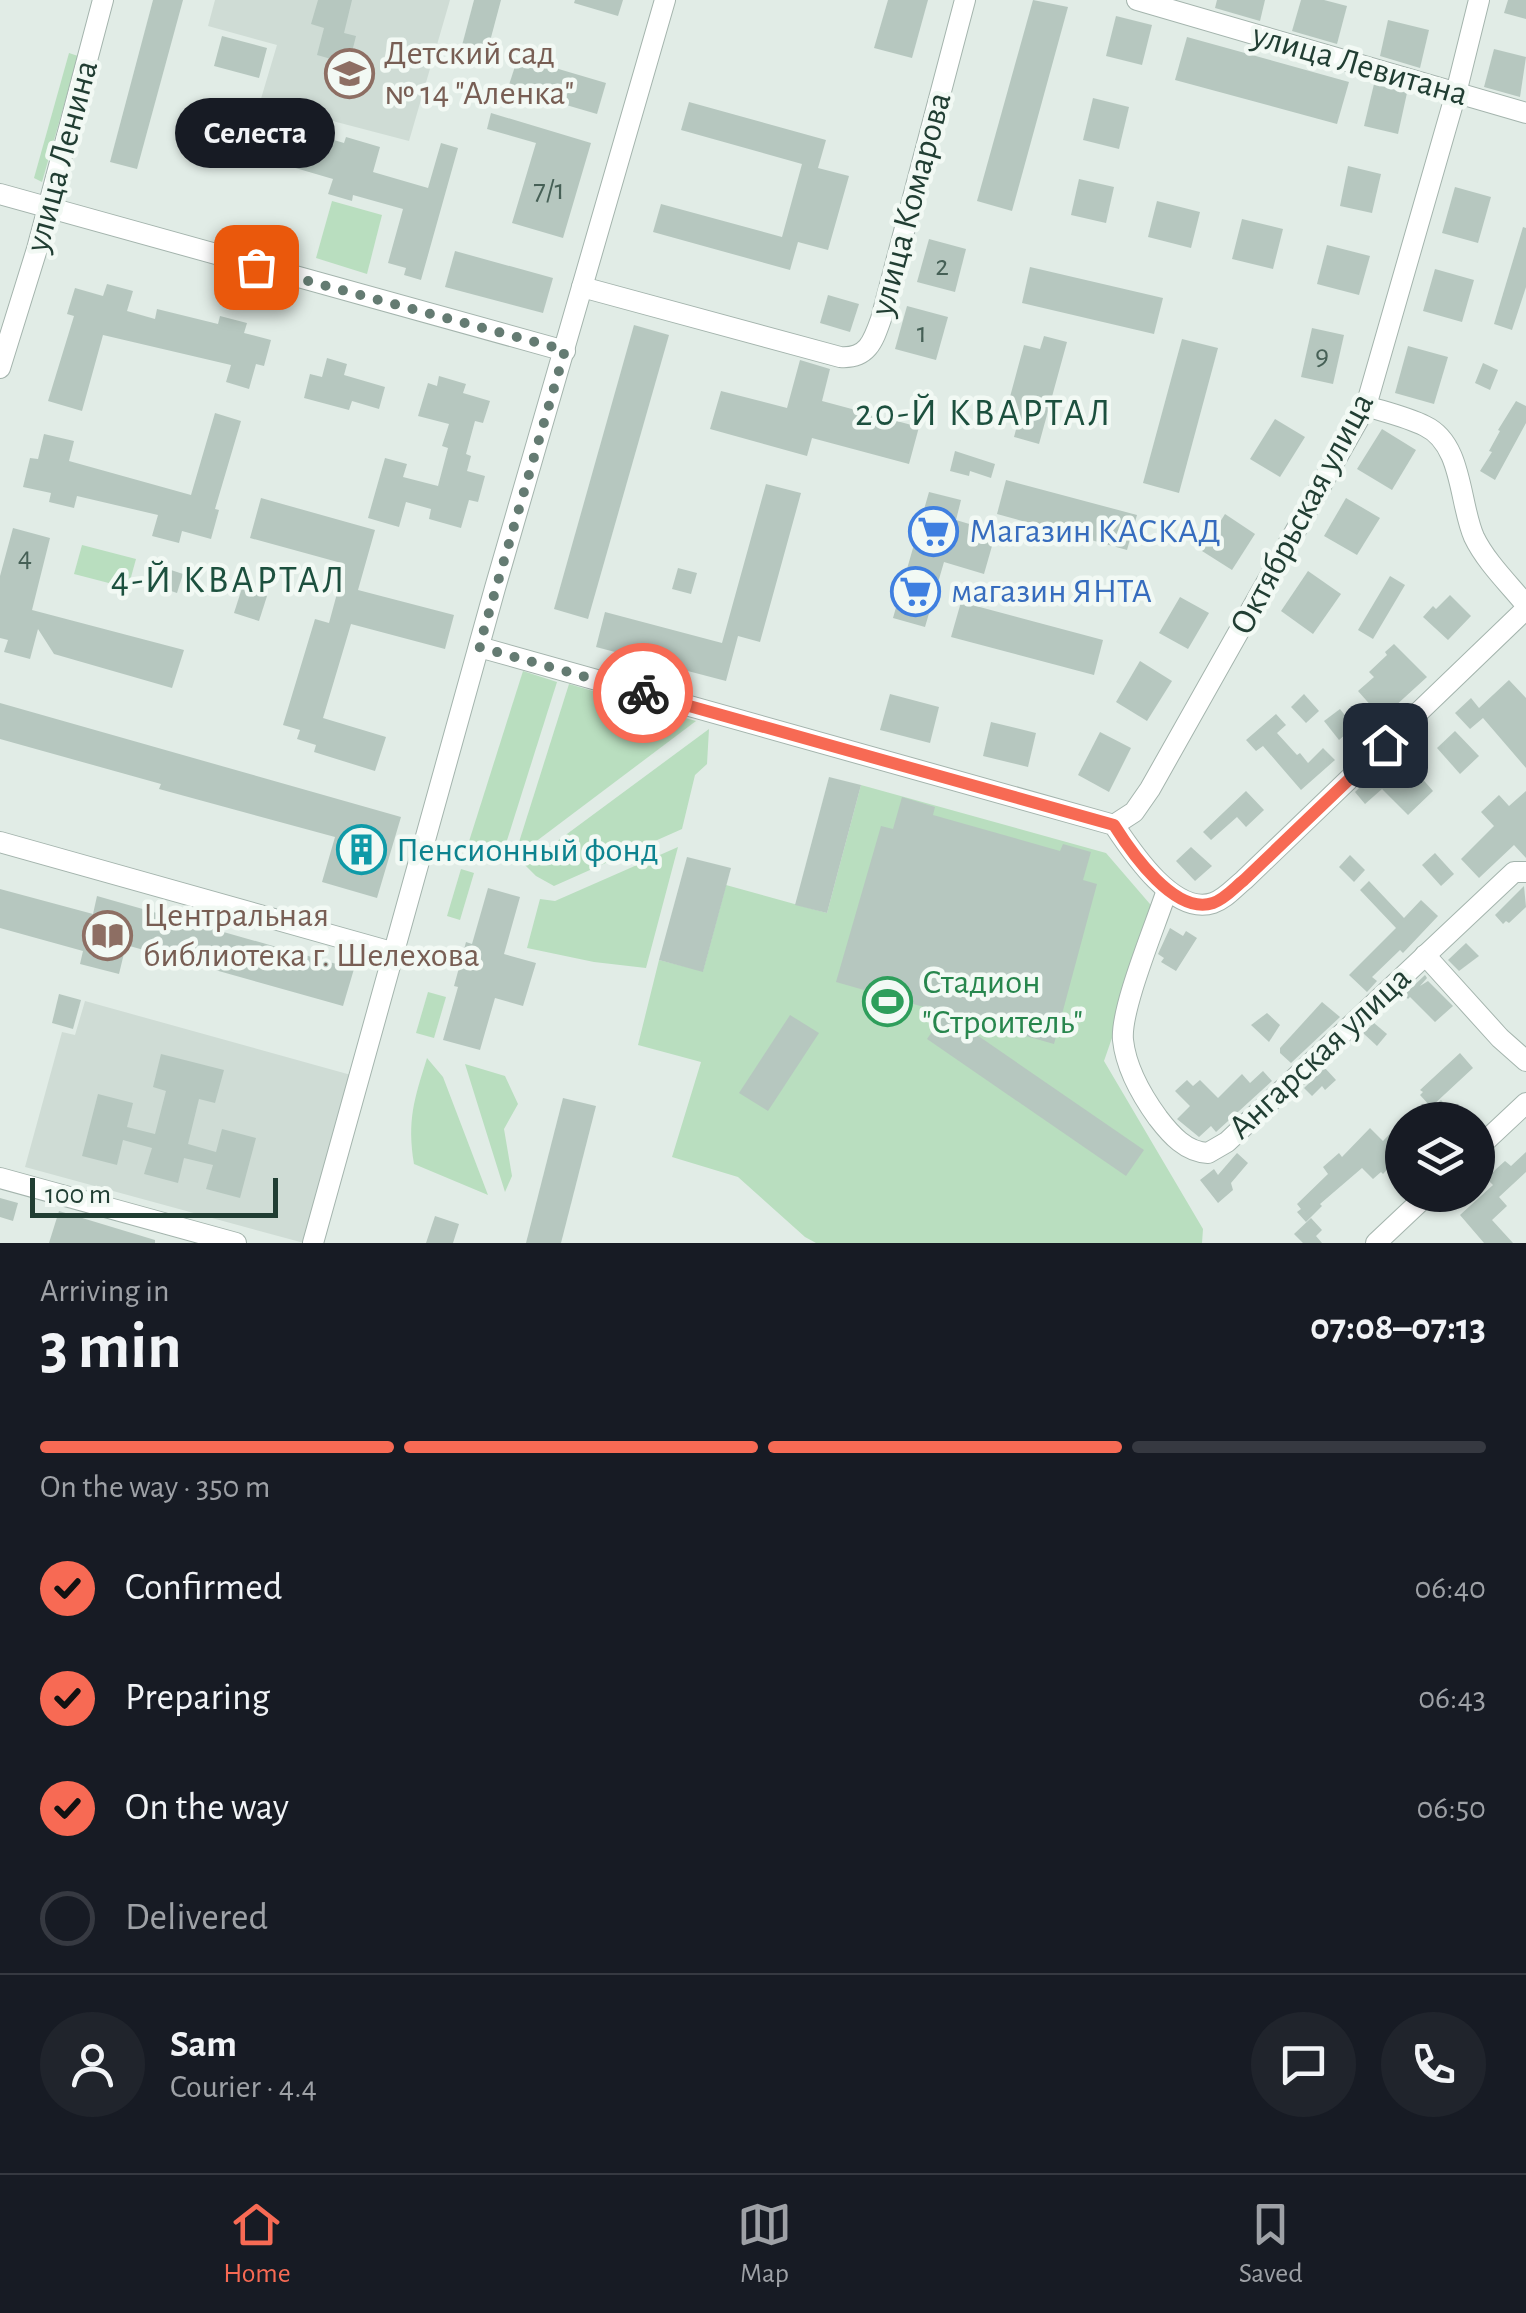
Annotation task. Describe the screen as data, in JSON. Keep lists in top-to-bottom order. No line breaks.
{"streets":{"street":["улица Левитана","улица Ленина","улица Комарова","Октябрьская улица","Ангарская улица"]},"crossings":[["улица Левитана","Октябрьская улица"]],"districts":["20-Й КВАРТАЛ","4-Й КВАРТАЛ"],"places":{"school or university":["Детский сад № 14 \"Аленка\""],"other":["Селеста"],"supermarket":["Магазин КАСКАД","магазин ЯНТА"],"building":["Пенсионный фонд"],"library":["Центральная библиотека г. Шелехова"],"sports":["Стадион \"Строитель\""]},"house_numbers":["7/1","2","1","9","4"],"scale_bar":"100 m","page":{"bubble":"Селеста","scale":"100 m","heading":["3 min","Arriving in","07:08–07:13"],"panel":["Sam","Courier · 4.4"],"bar":"On the way · 350 m","list":[["Confirmed","06:40"],["Preparing","06:43"],["On the way","06:50"],"Delivered"],"tabs":["Home","Map","Saved"]}}
